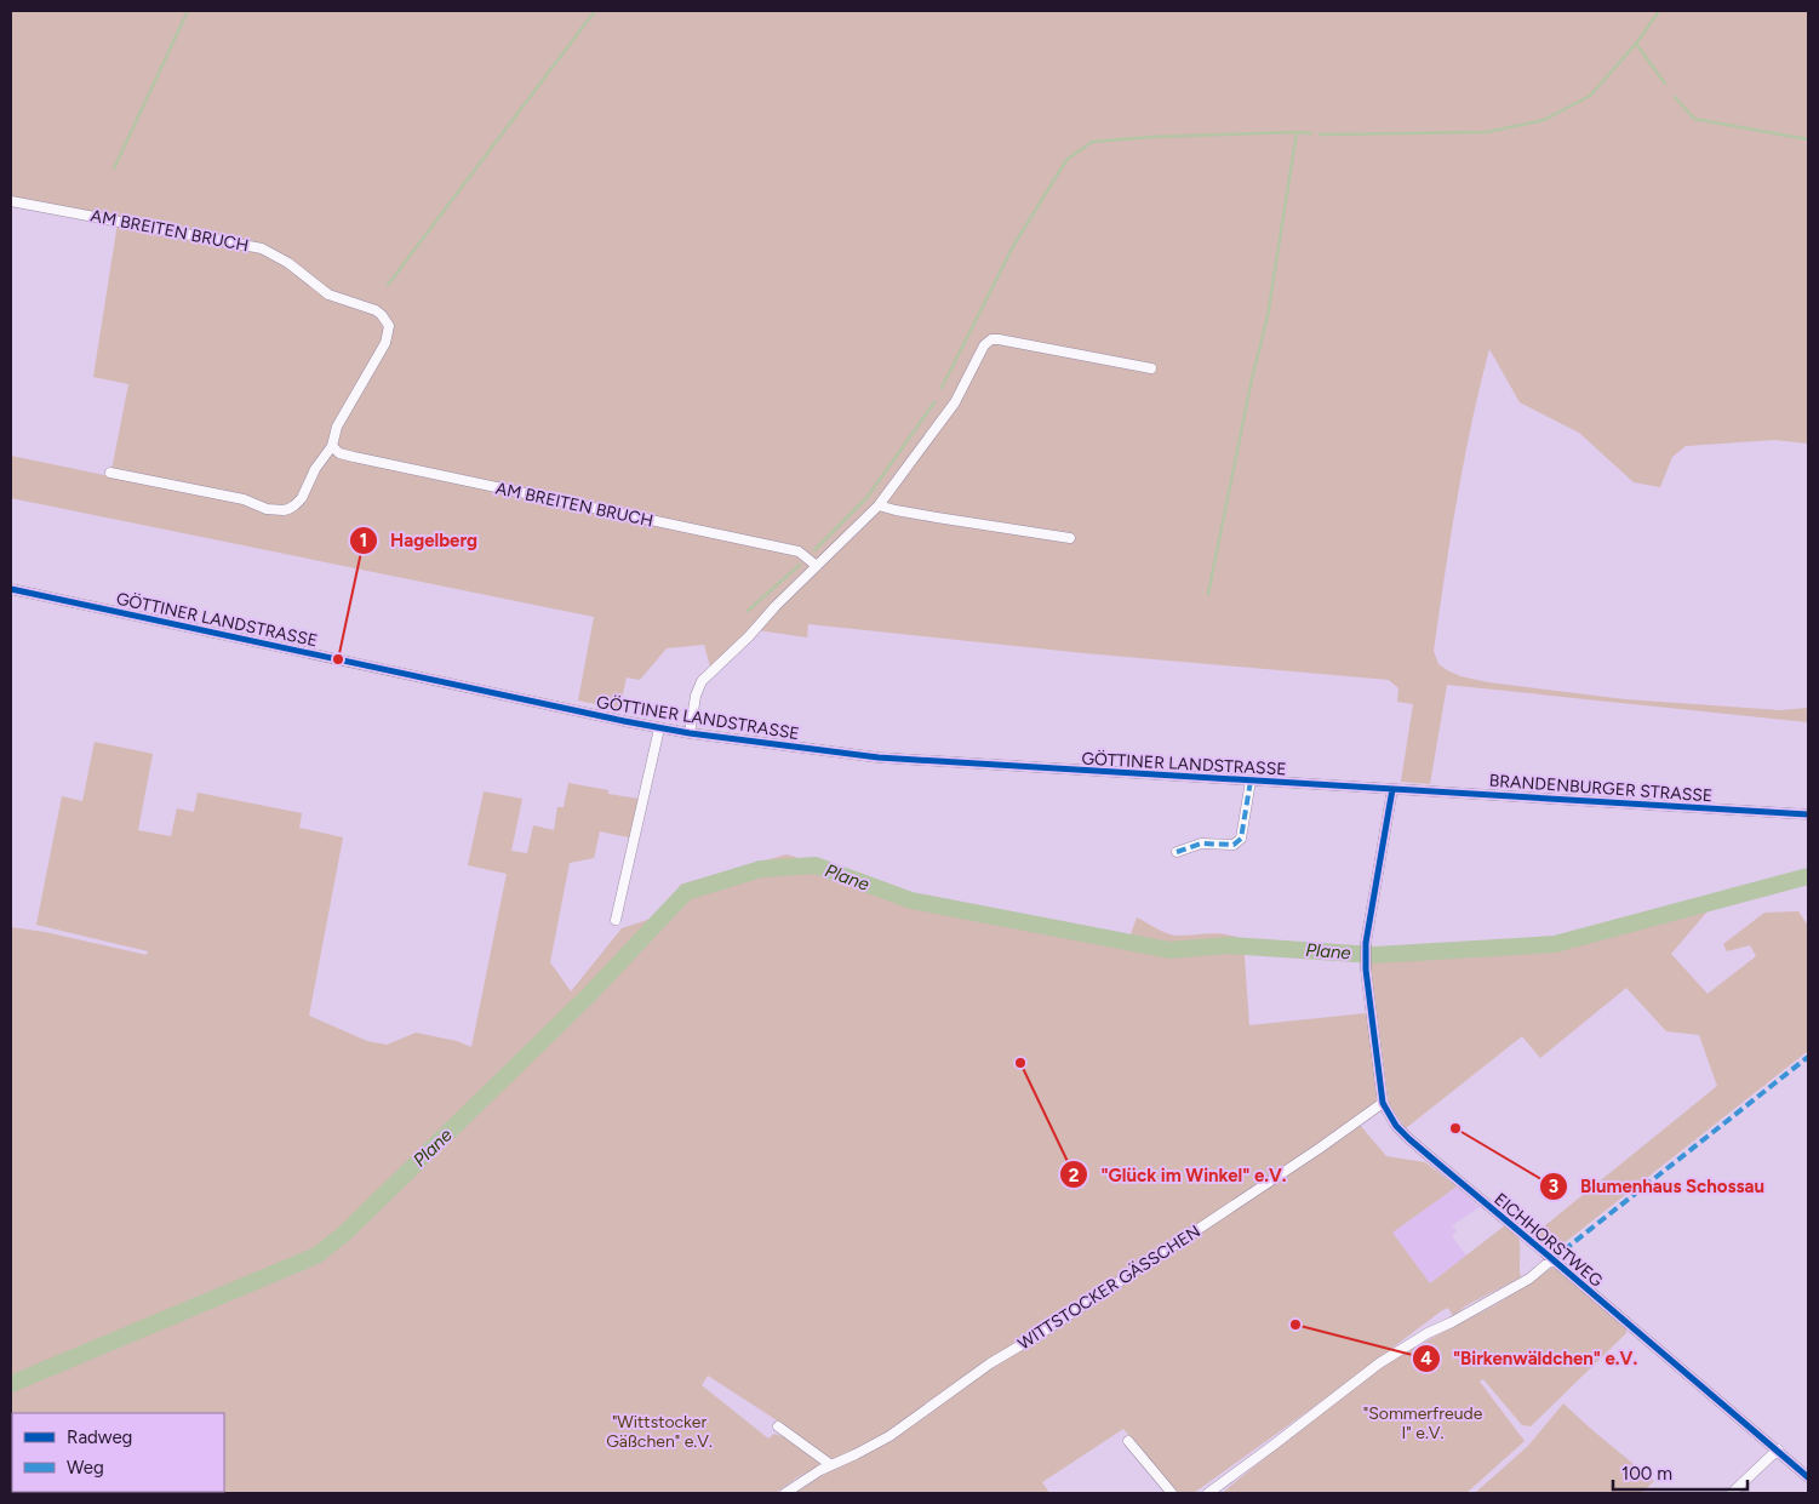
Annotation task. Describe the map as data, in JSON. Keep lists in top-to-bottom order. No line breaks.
{"streets":{"street":["AM BREITEN BRUCH","GÖTTINER LANDSTRASSE","BRANDENBURGER STRASSE","EICHHORSTWEG","WITTSTOCKER GÄSSCHEN"]},"crossings":[["GÖTTINER LANDSTRASSE","BRANDENBURGER STRASSE"],["GÖTTINER LANDSTRASSE","EICHHORSTWEG"],["BRANDENBURGER STRASSE","EICHHORSTWEG"],["EICHHORSTWEG","WITTSTOCKER GÄSSCHEN"]],"water":["Plane"],"parks":["\"Sommerfreude I\" e.V.","\"Wittstocker Gäßchen\" e.V."],"places":["Hagelberg","\"Glück im Winkel\" e.V.","Blumenhaus Schossau","\"Birkenwäldchen\" e.V."],"legend":["Radweg","Weg"],"scale_bar":"100 m"}
